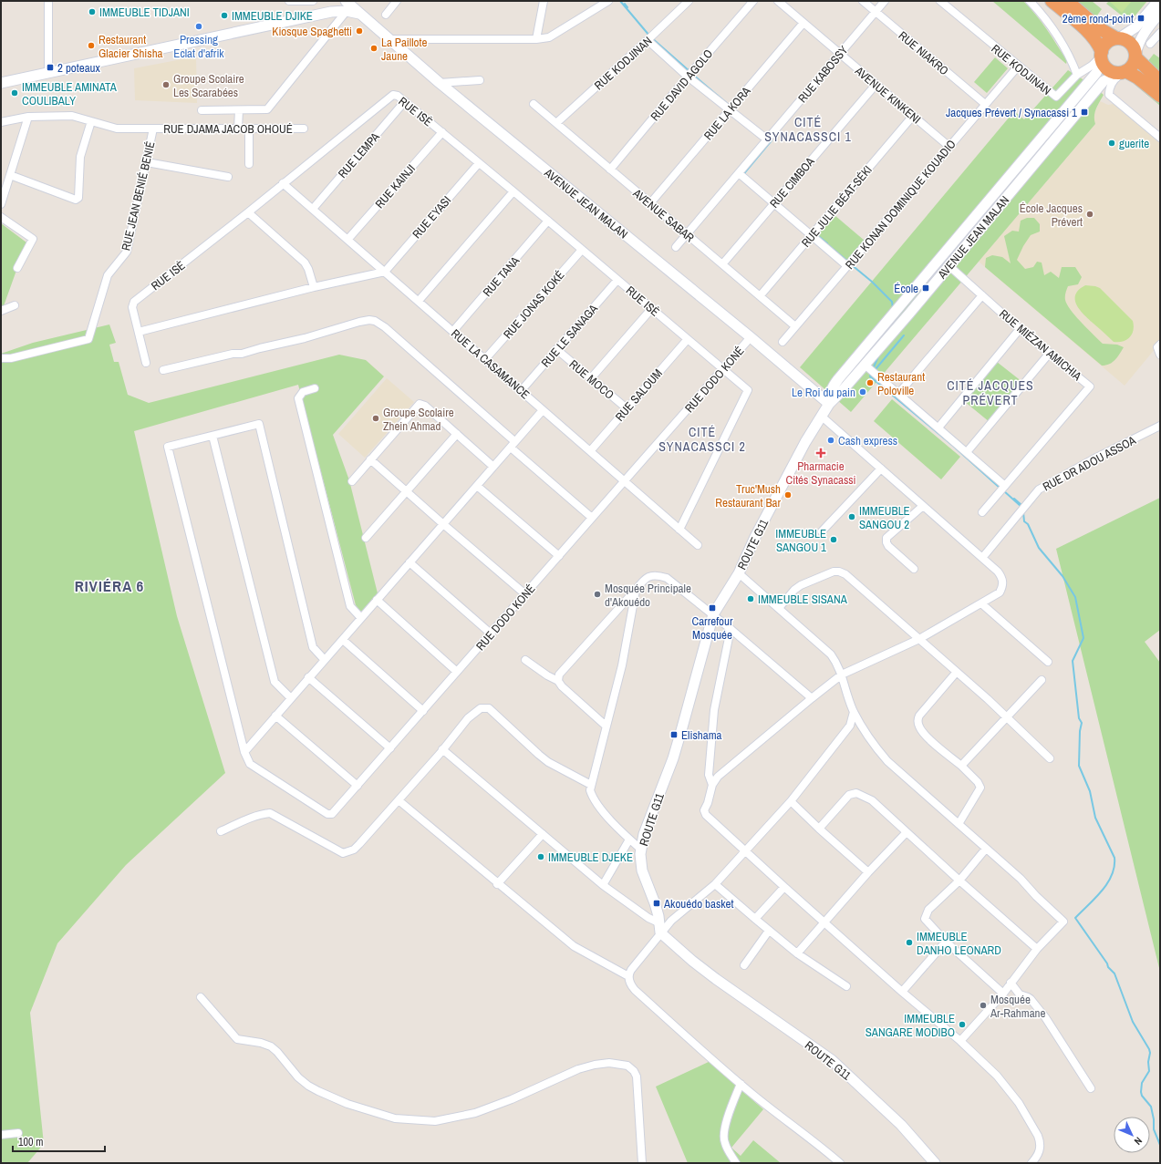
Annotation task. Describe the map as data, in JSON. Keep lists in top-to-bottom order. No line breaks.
{"streets":{"main road":["AVENUE JEAN MALAN","ROUTE G11"],"street":["RUE NIAKRO","RUE KODJINAN","RUE KABOSSY","RUE DAVID AGOLO","AVENUE KINKENI","RUE ISÈ","RUE LA KORA","RUE DJAMA JACOB OHOUÉ","RUE LEMPA","RUE CIMBOA","RUE KAINJI","RUE JEAN BENIÉ BENIÉ","RUE KONAN DOMINIQUE KOUADIO","RUE JULIE BÉAT-SÉKI","AVENUE SABAR","RUE EYASI","RUE TANA","RUE JONAS KOKÉ","RUE LE SANAGA","RUE MIÉZAN AMICHIA","RUE LA CASAMANCE","RUE MOCO","RUE DODO KONÉ","RUE SALOUM","RUE DR ADOU ASSOA"]},"crossings":[["RUE NIAKRO","RUE KABOSSY"],["RUE NIAKRO","RUE KONAN DOMINIQUE KOUADIO"],["RUE KODJINAN","AVENUE JEAN MALAN"],["RUE KODJINAN","RUE KONAN DOMINIQUE KOUADIO"],["RUE KODJINAN","AVENUE SABAR"],["RUE KABOSSY","AVENUE KINKENI"],["RUE KABOSSY","AVENUE SABAR"],["RUE DAVID AGOLO","AVENUE SABAR"],["AVENUE KINKENI","RUE LA KORA"],["AVENUE KINKENI","RUE CIMBOA"],["AVENUE KINKENI","RUE KONAN DOMINIQUE KOUADIO"],["AVENUE KINKENI","RUE JULIE BÉAT-SÉKI"],["RUE ISÈ","RUE LEMPA"],["RUE ISÈ","RUE KAINJI"],["RUE ISÈ","RUE EYASI"],["RUE ISÈ","RUE TANA"],["RUE ISÈ","RUE JONAS KOKÉ"],["RUE ISÈ","RUE LE SANAGA"],["RUE ISÈ","RUE LA CASAMANCE"],["RUE ISÈ","RUE DODO KONÉ"],["RUE ISÈ","RUE SALOUM"],["RUE LA KORA","AVENUE SABAR"],["RUE DJAMA JACOB OHOUÉ","RUE JEAN BENIÉ BENIÉ"],["RUE LEMPA","RUE LA CASAMANCE"],["RUE CIMBOA","AVENUE SABAR"],["RUE KAINJI","RUE LA CASAMANCE"],["AVENUE JEAN MALAN","RUE MIÉZAN AMICHIA"],["AVENUE JEAN MALAN","RUE DODO KONÉ"],["AVENUE JEAN MALAN","ROUTE G11"],["RUE KONAN DOMINIQUE KOUADIO","AVENUE SABAR"],["RUE JULIE BÉAT-SÉKI","AVENUE SABAR"],["RUE EYASI","RUE LA CASAMANCE"],["RUE TANA","RUE LA CASAMANCE"],["RUE JONAS KOKÉ","RUE LA CASAMANCE"],["RUE LE SANAGA","RUE LA CASAMANCE"],["RUE LE SANAGA","RUE MOCO"],["RUE LA CASAMANCE","RUE DODO KONÉ"],["RUE LA CASAMANCE","RUE SALOUM"],["RUE MOCO","RUE SALOUM"]],"districts":["CITÉ SYNACASSCI 1","CITÉ JACQUES PRÉVERT","CITÉ SYNACASSCI 2","RIVIÉRA 6"],"places":{"other":["IMMEUBLE TIDJANI","IMMEUBLE DJIKE","Pressing Eclat d'afrik","Kiosque Spaghetti","Restaurant Glacier Shisha","La Paillote Jaune","Groupe Scolaire Les Scarabées","IMMEUBLE AMINATA COULIBALY","guerite","École Jacques Prévert","Restaurant Poloville","Le Roi du pain","Groupe Scolaire Zhein Ahmad","Cash express","Truc'Mush Restaurant Bar","IMMEUBLE SANGOU 2","IMMEUBLE SANGOU 1","Mosquée Principale d'Akouédo","IMMEUBLE SISANA","IMMEUBLE DJEKE","IMMEUBLE DANHO LEONARD","Mosquée Ar-Rahmane","IMMEUBLE SANGARE MODIBO"],"transit":["2ème rond-point","2 poteaux","Jacques Prévert / Synacassi 1","École","Carrefour Mosquée","Elishama","Akouédo basket"],"health":["Pharmacie Cités Synacassi"]},"scale_bar":"100 m","north":"bottom right"}
